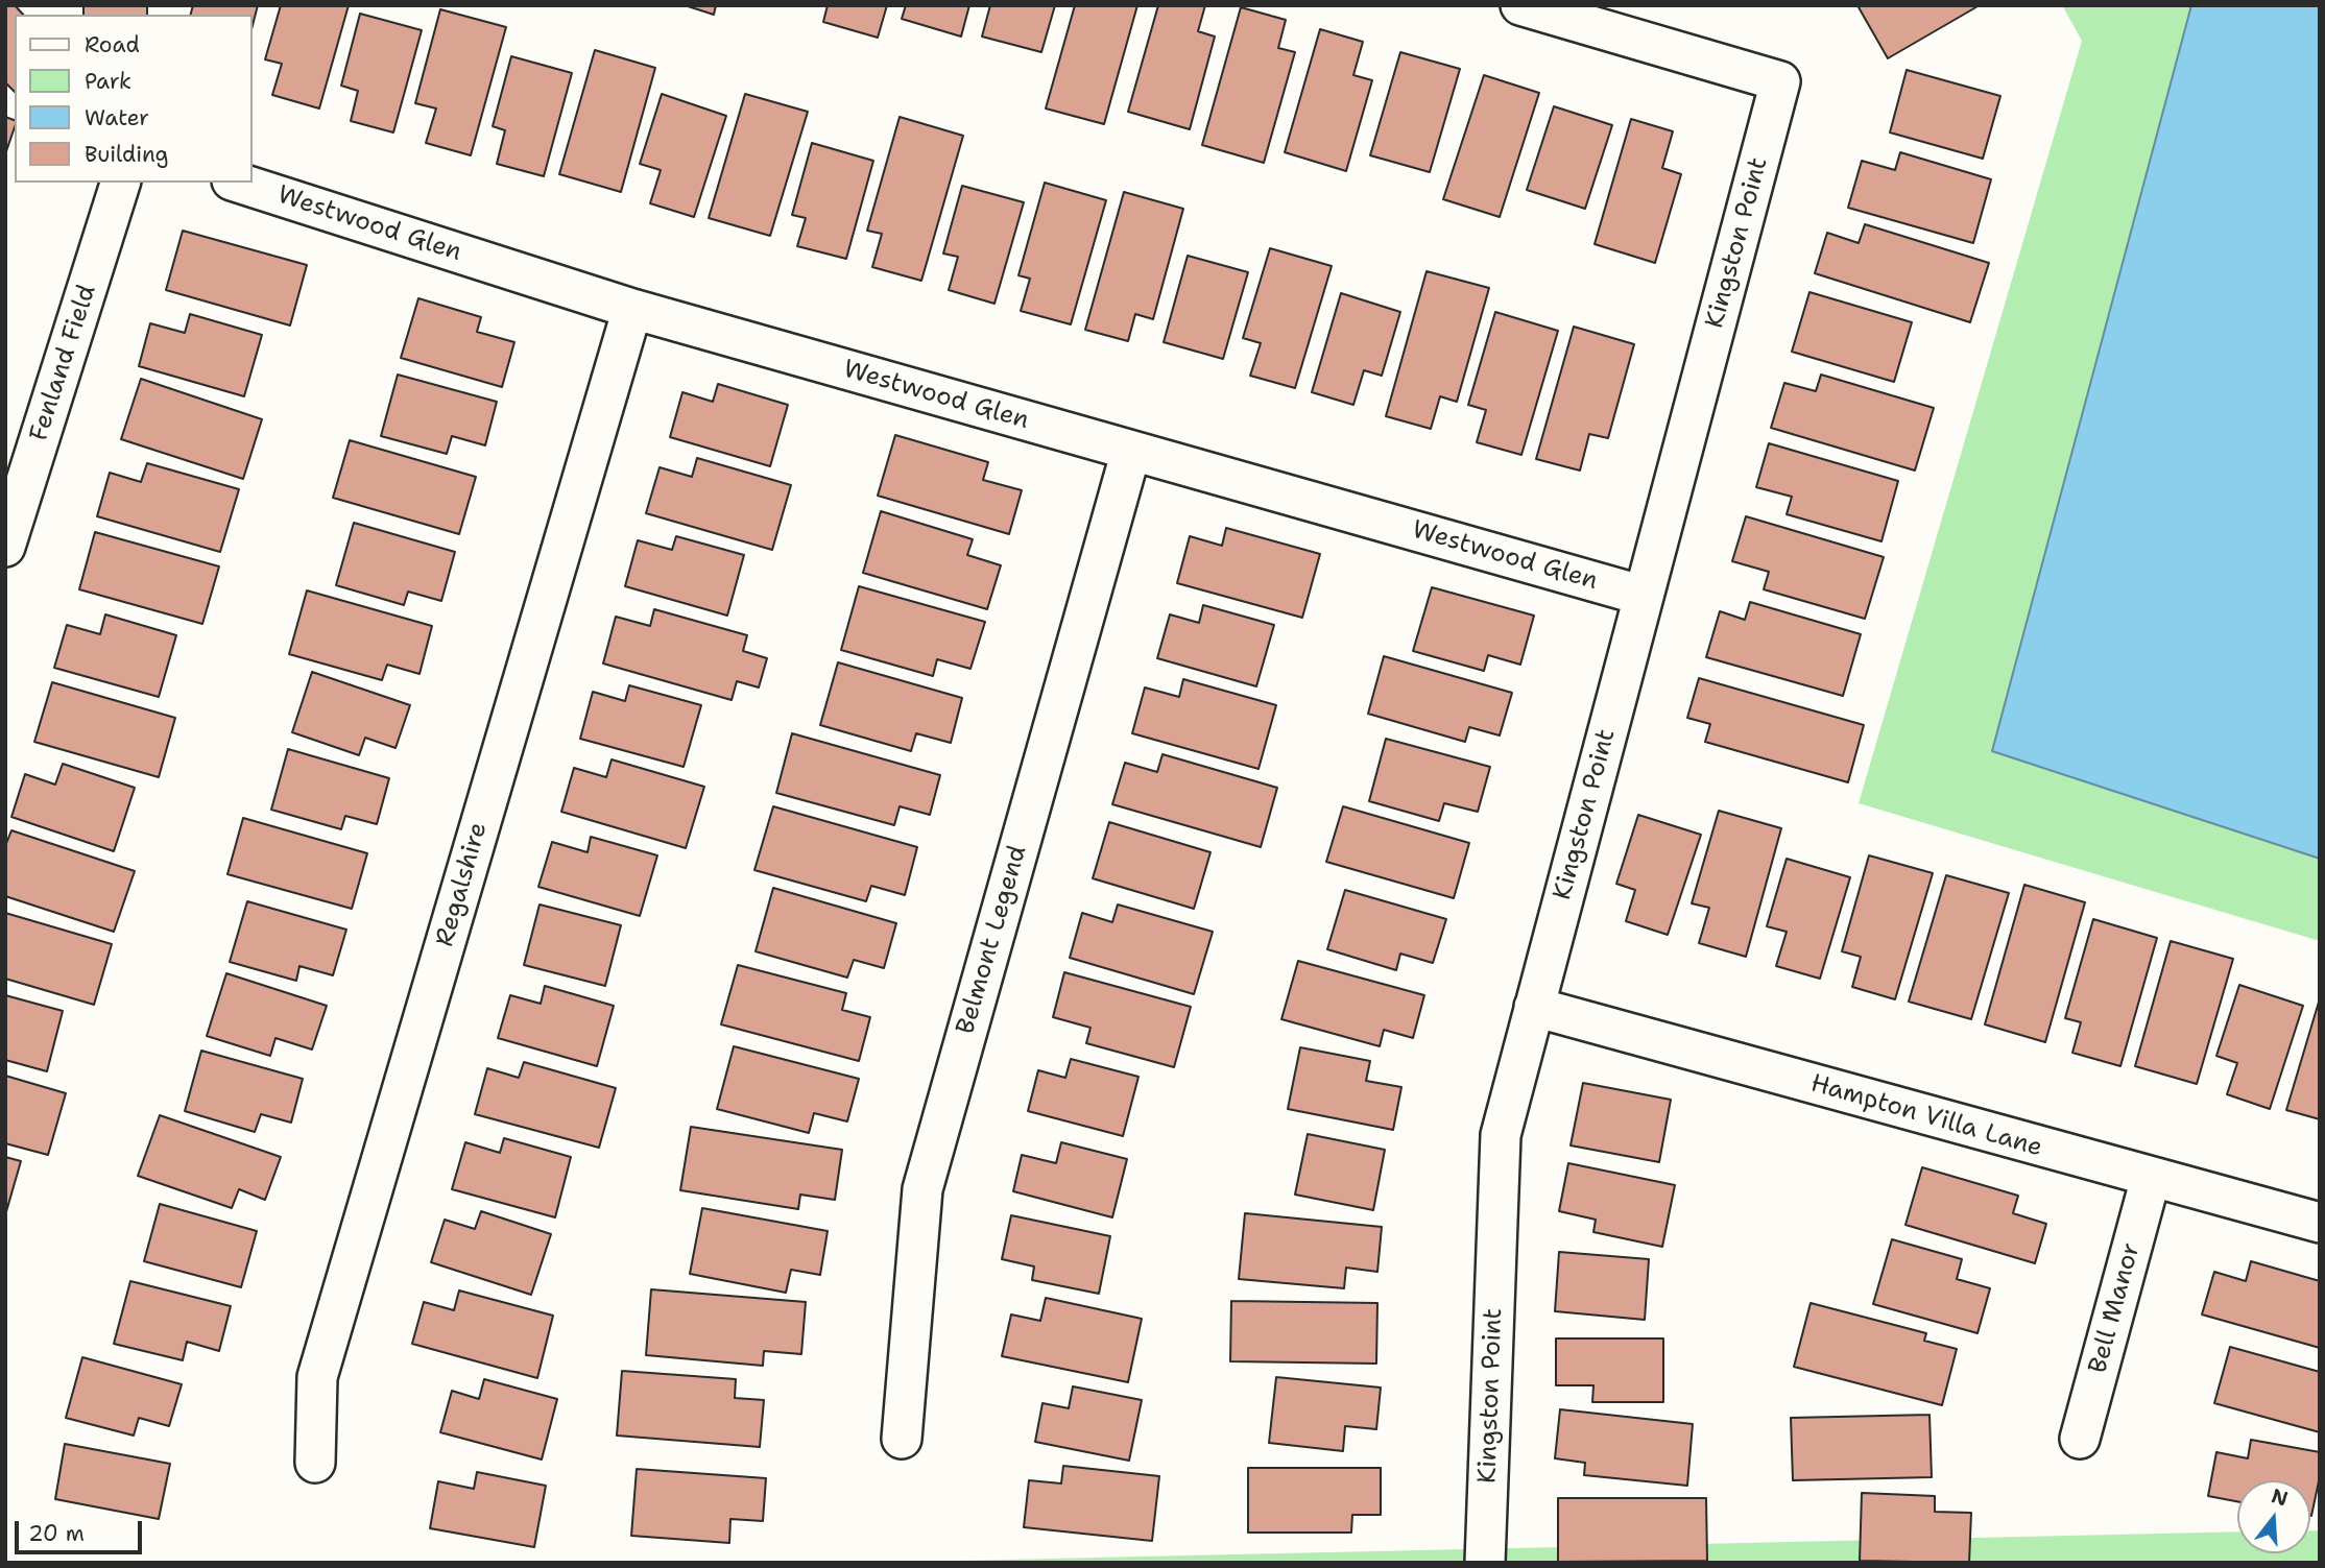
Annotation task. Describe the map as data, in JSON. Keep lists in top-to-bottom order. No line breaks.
{"streets":{"street":["Westwood Glen","Kingston Point","Fenland Field","Regalshire","Belmont Legend","Hampton Villa Lane","Bell Manor"]},"crossings":[["Westwood Glen","Kingston Point"],["Westwood Glen","Regalshire"],["Westwood Glen","Belmont Legend"],["Kingston Point","Hampton Villa Lane"],["Hampton Villa Lane","Bell Manor"]],"legend":["Road","Park","Water","Building"],"scale_bar":"20 m","north":"top"}
